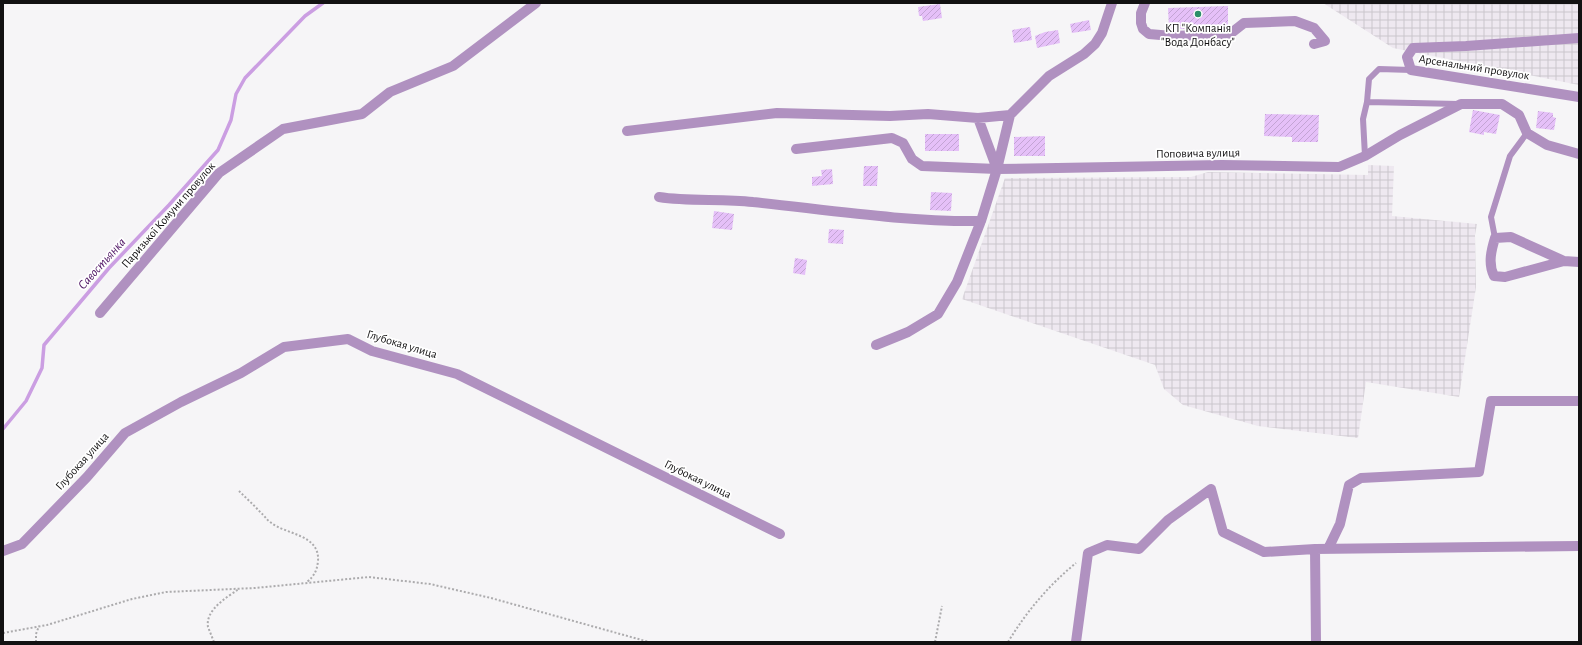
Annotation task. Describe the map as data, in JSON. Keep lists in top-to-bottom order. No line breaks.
{"streets":{"street":["Арсенальний провулок","Поповича вулиця","Паризької Комуни провулок","Глубокая улица"]},"water":["Савостьянка"],"places":["КП \"Компанія \"Вода Донбасу\""]}
